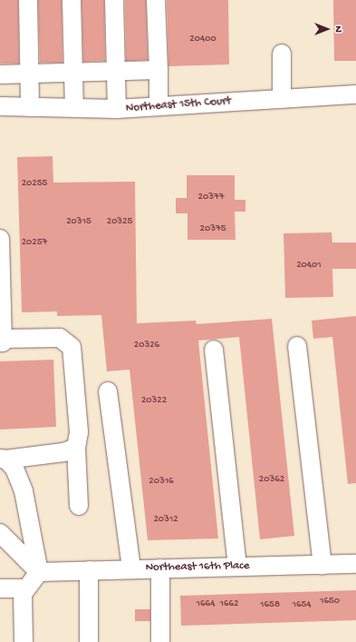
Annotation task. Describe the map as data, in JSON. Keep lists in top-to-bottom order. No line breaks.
{"streets":{"street":["Northeast 15th Court","Northeast 16th Place"]},"house_numbers":["20400","20255","20377","20315","20325","20375","20257","20401","20326","20322","20362","20316","20312","1650","1664","1662","1658","1654"],"north":"right"}
